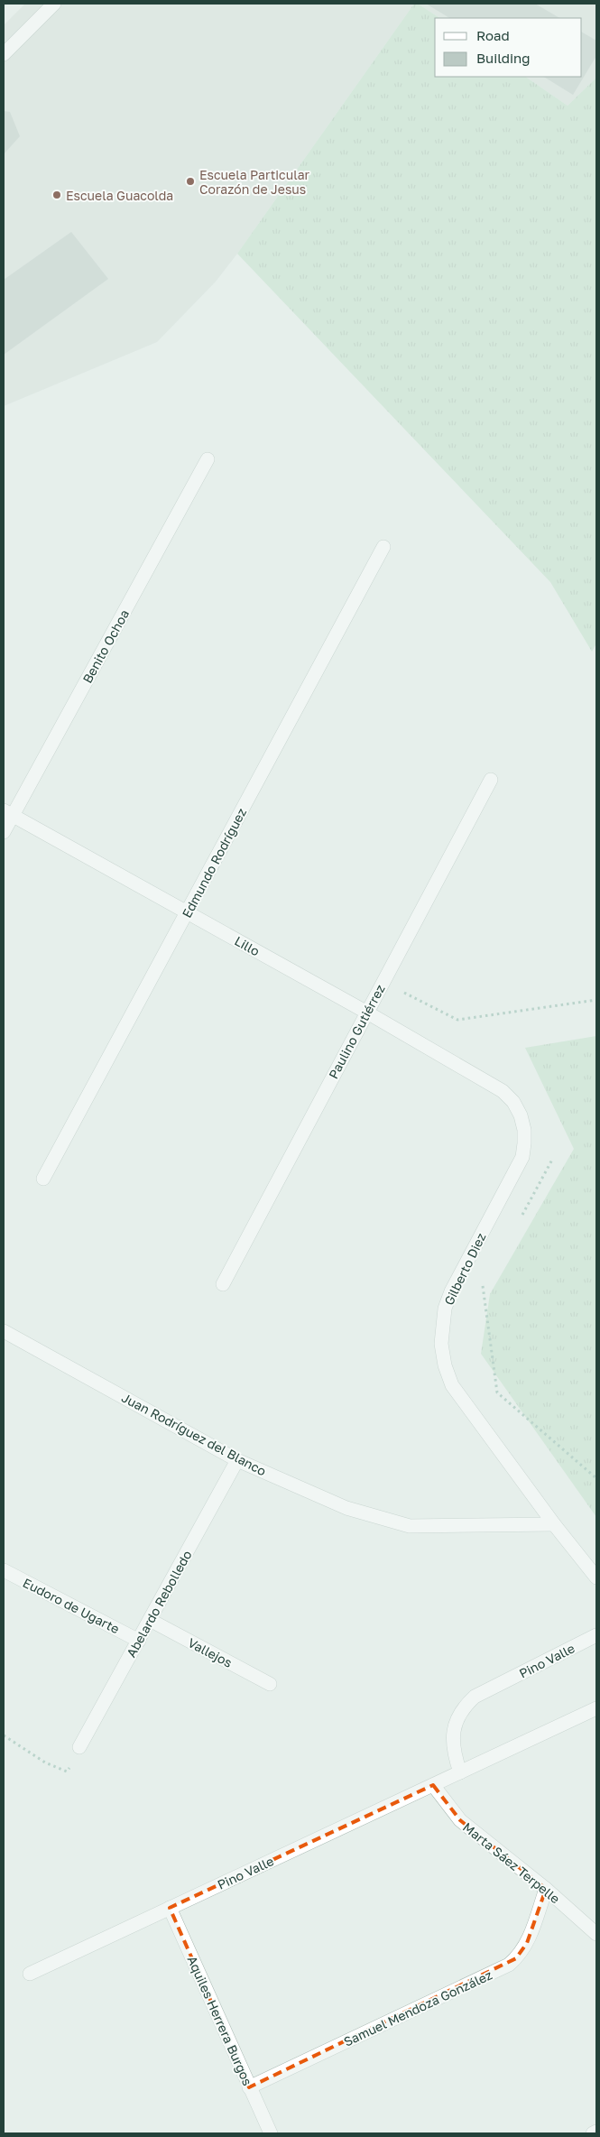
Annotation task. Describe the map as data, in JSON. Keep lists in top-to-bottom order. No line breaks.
{"streets":{"street":["Benito Ochoa","Edmundo Rodríguez","Lillo","Paulino Gutiérrez","Gilberto Diez","Juan Rodríguez del Blanco","Abelardo Rebolledo","Eudoro de Ugarte","Vallejos","Pino Valle","Marta Sáez Terpelle","Samuel Mendoza González","Aquiles Herrera Burgos"]},"crossings":[["Benito Ochoa","Lillo"],["Edmundo Rodríguez","Lillo"],["Lillo","Paulino Gutiérrez"],["Lillo","Gilberto Diez"],["Gilberto Diez","Juan Rodríguez del Blanco"],["Juan Rodríguez del Blanco","Abelardo Rebolledo"],["Abelardo Rebolledo","Eudoro de Ugarte"],["Abelardo Rebolledo","Vallejos"],["Pino Valle","Marta Sáez Terpelle"],["Pino Valle","Aquiles Herrera Burgos"],["Marta Sáez Terpelle","Samuel Mendoza González"],["Samuel Mendoza González","Aquiles Herrera Burgos"]],"places":["Escuela Particular Corazón de Jesus","Escuela Guacolda"],"legend":["Road","Building"]}
